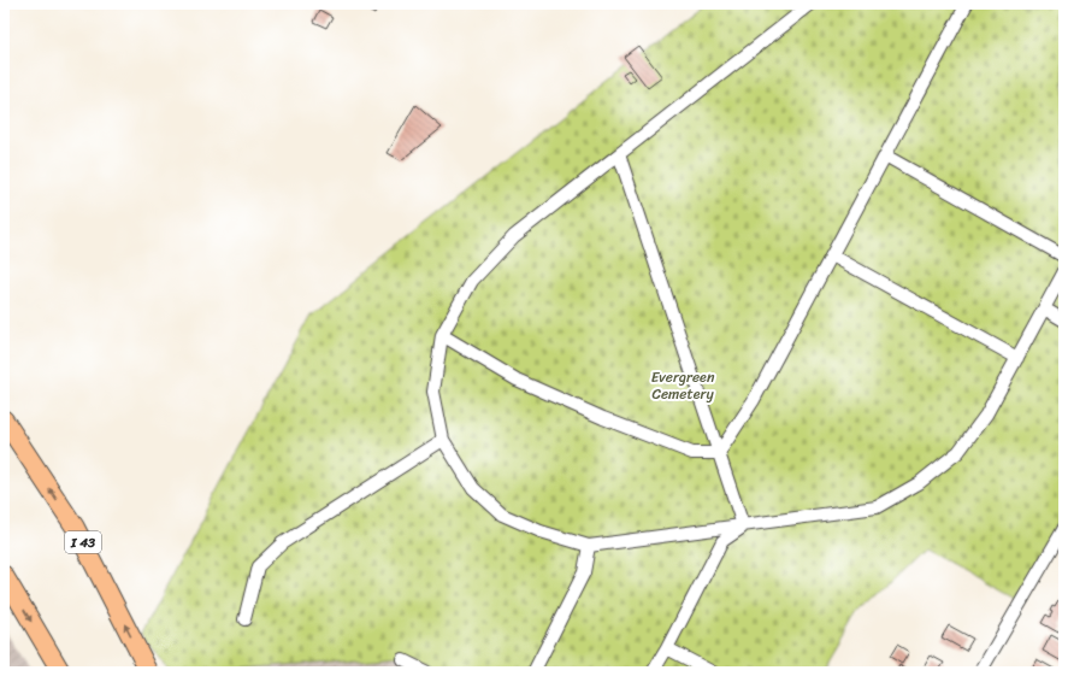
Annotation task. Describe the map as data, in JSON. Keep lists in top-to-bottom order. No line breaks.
{"streets":{"highway":["I 43"]},"parks":["Evergreen Cemetery"]}
